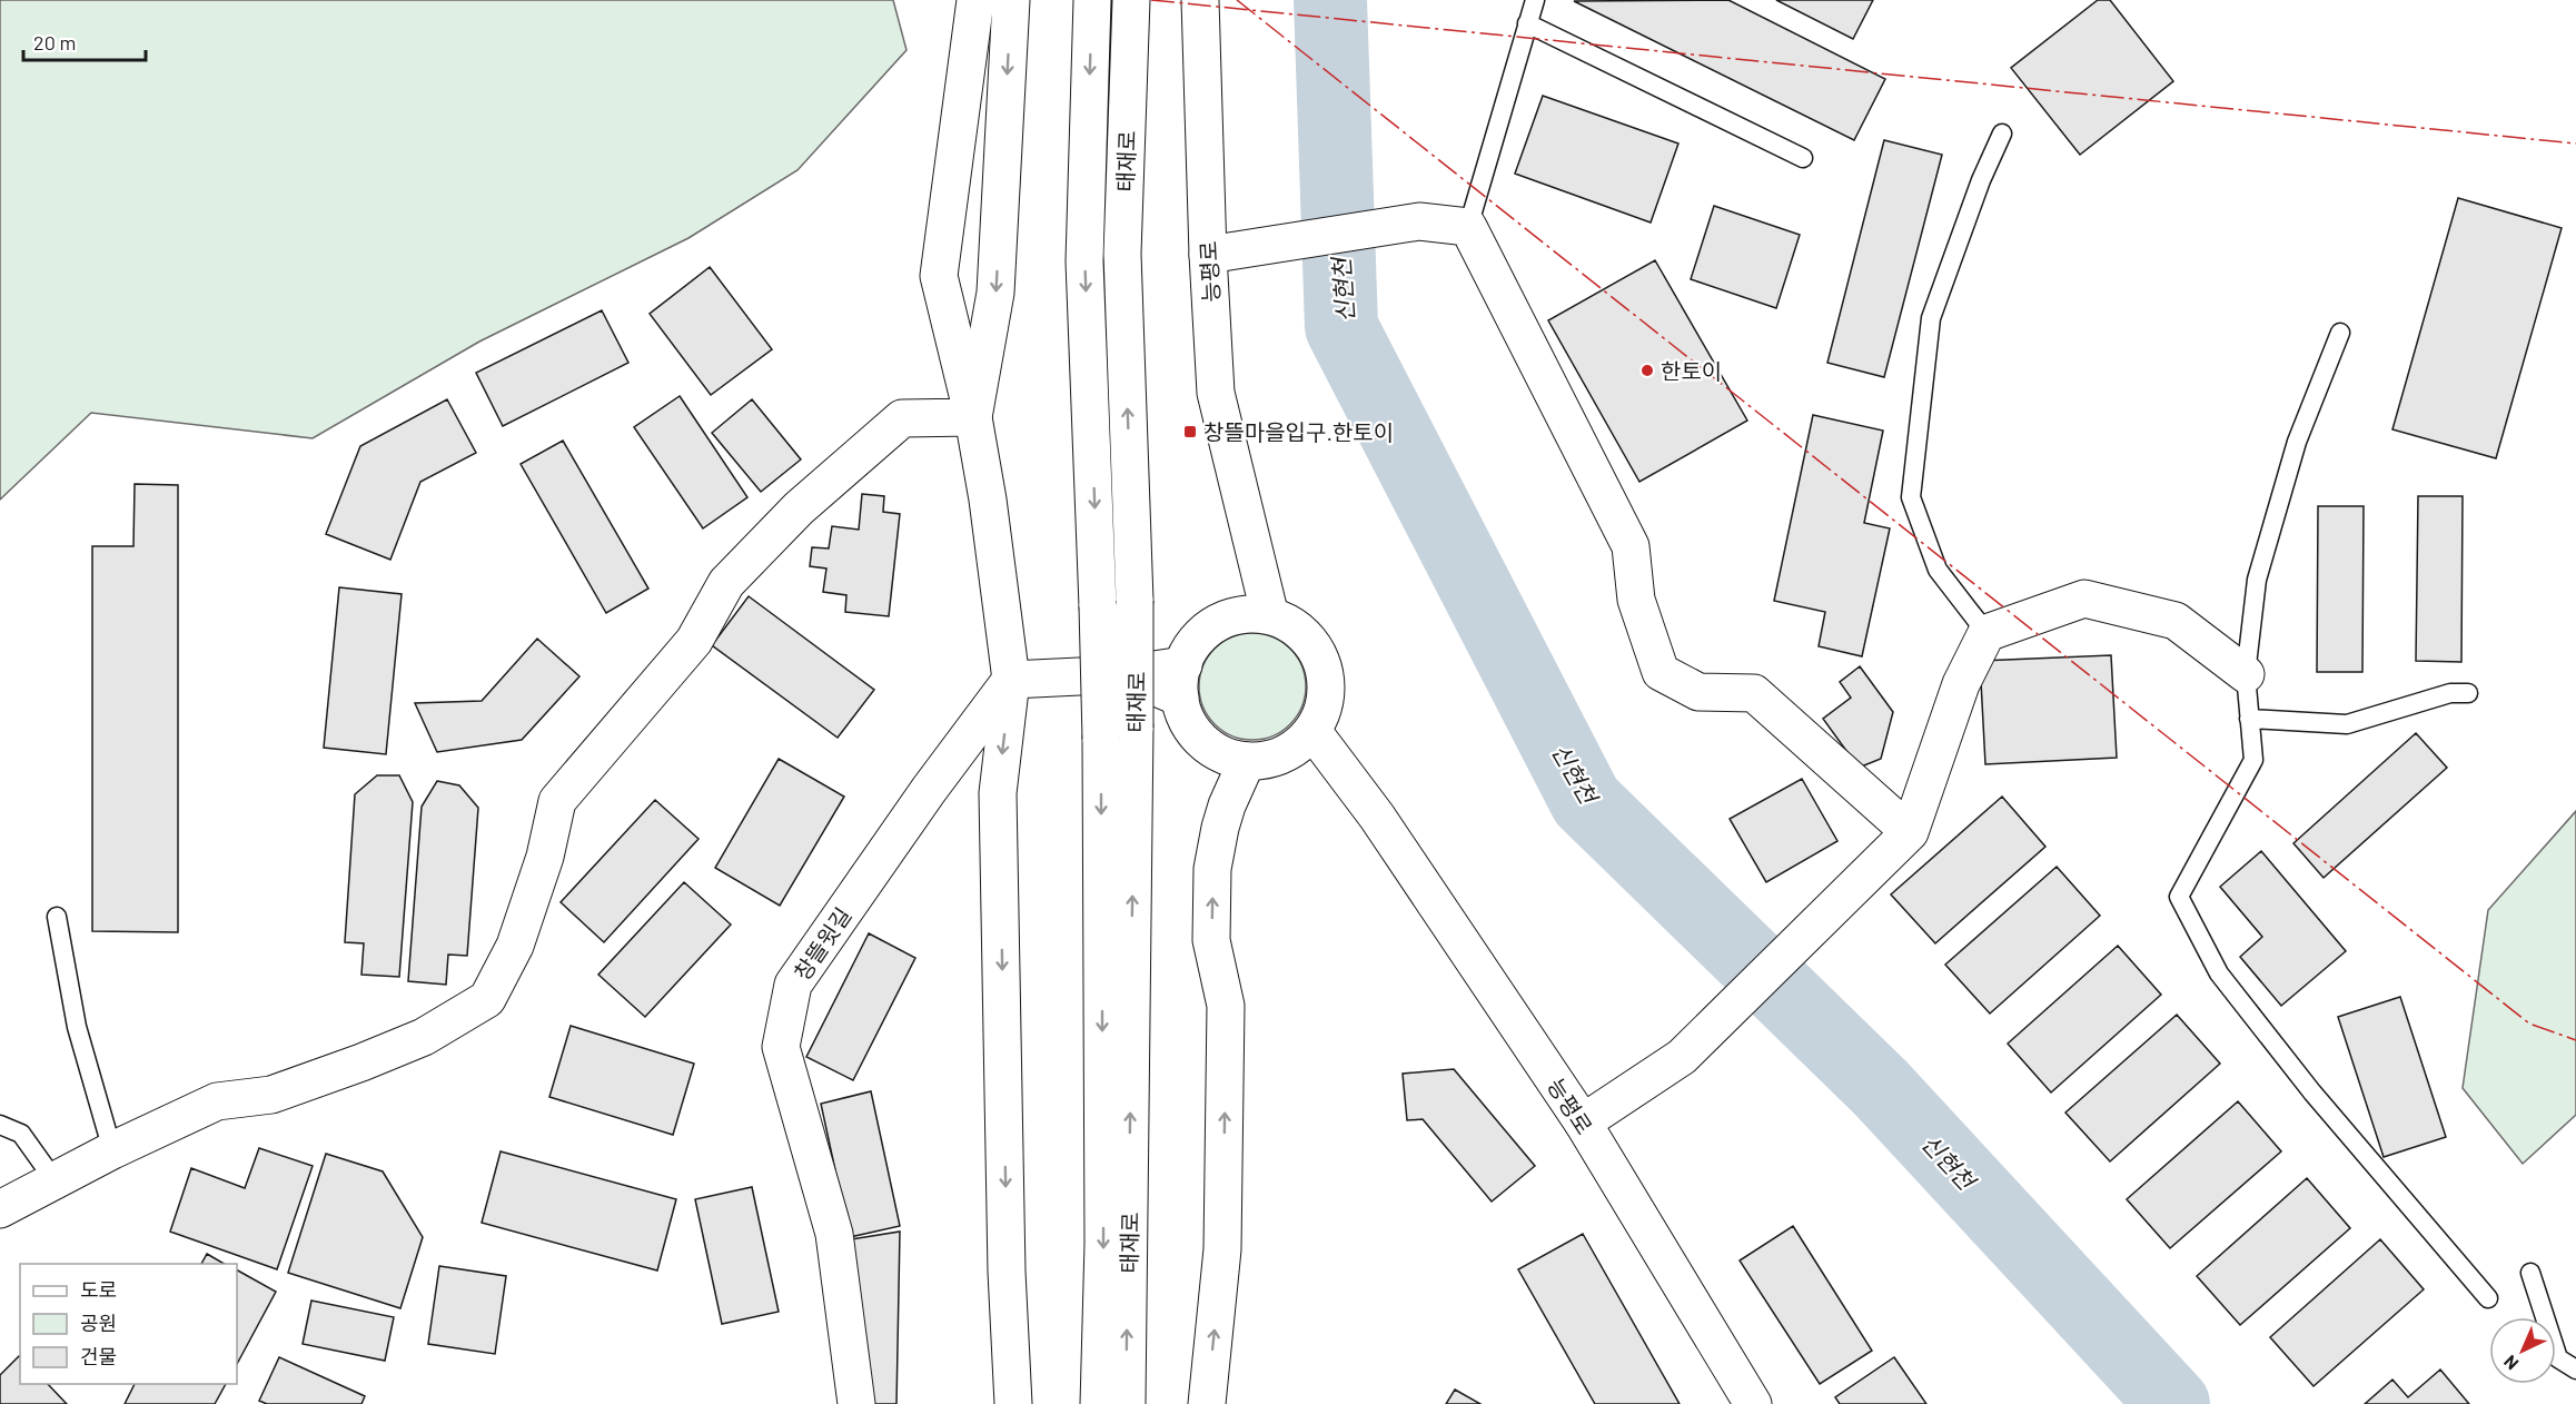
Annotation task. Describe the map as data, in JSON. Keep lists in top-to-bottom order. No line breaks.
{"streets":{"main road":["태재로","능평로","창뜰윗길"]},"water":["신현천"],"places":{"other":["한토이"],"transit":["창뜰마을입구.한토이"]},"legend":["도로","공원","건물"],"scale_bar":"20 m","north":"bottom left"}
